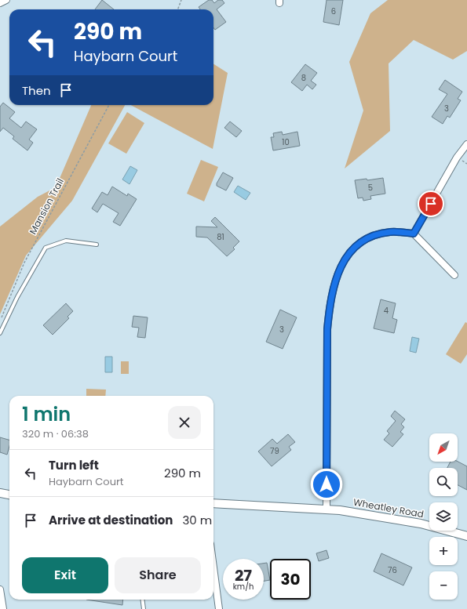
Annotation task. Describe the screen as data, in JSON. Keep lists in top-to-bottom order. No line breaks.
{"streets":{"street":["Wheatley Road"],"path":["Mansion Trail"]},"house_numbers":["6","8","3","10","5","81","4","3","79","76"],"north":"bottom left","page":{"turn":["290 m","Haybarn Court"],"then":"Then","heading":["1 min","320 m · 06:38"],"map_buttons":["+","−"],"list":[{"name":"Turn left","note":"Haybarn Court","value":"290 m"},{"name":"Arrive at destination","value":"30 m"}],"buttons":["Exit","Share"],"speed":"27 km/h","limit":"30"}}
